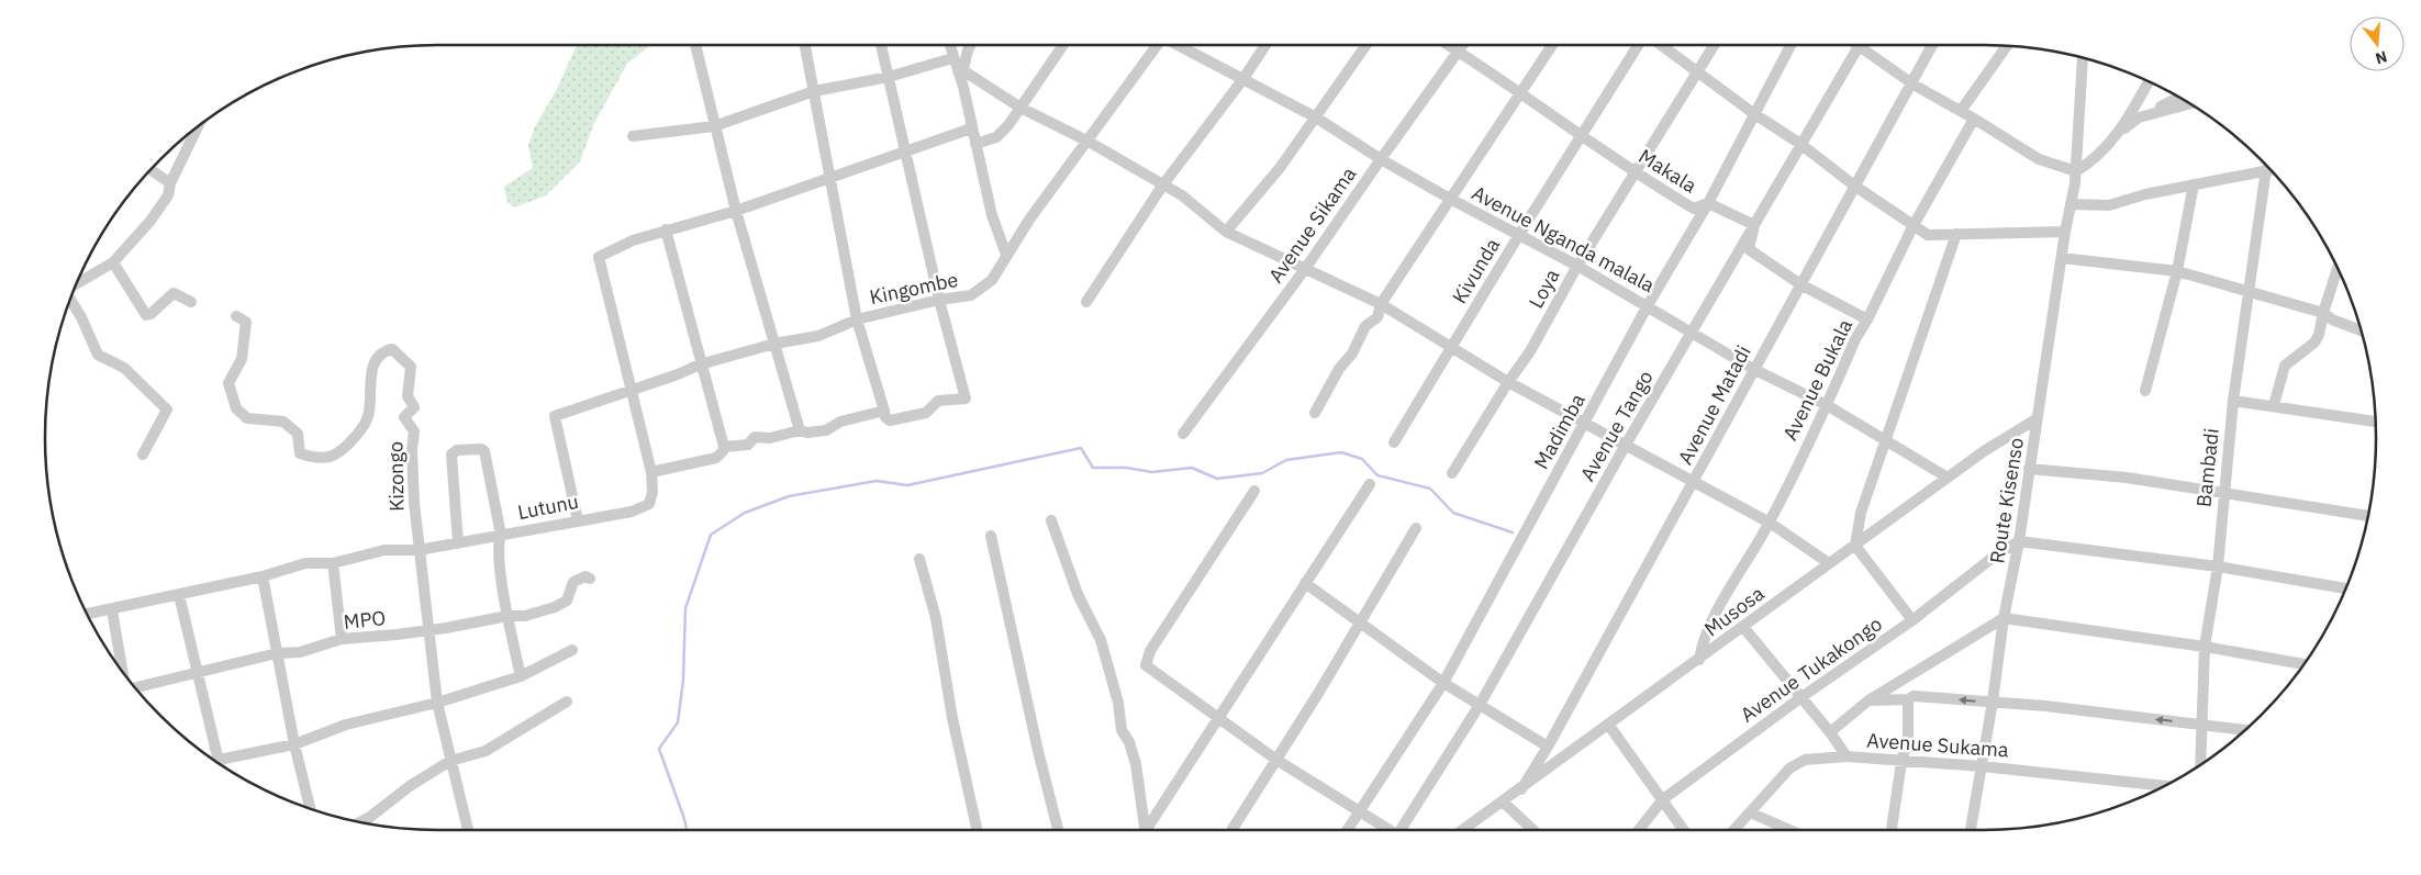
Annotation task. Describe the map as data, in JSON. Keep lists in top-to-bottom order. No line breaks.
{"streets":{"street":["Makala","Avenue Sikama","Avenue Nganda malala","Kivunda","Kingombe","Loya","Avenue Bukala","Avenue Matadi","Avenue Tango","Madimba","Bambadi","Kizongo","Route Kisenso","Lutunu","Musosa","MPO","Avenue Tukakongo","Avenue Sukama"]},"crossings":[["Makala","Avenue Sikama"],["Makala","Kivunda"],["Makala","Loya"],["Makala","Avenue Tango"],["Makala","Madimba"],["Avenue Sikama","Avenue Nganda malala"],["Avenue Nganda malala","Kivunda"],["Avenue Nganda malala","Loya"],["Avenue Nganda malala","Avenue Bukala"],["Avenue Nganda malala","Avenue Matadi"],["Avenue Nganda malala","Avenue Tango"],["Avenue Nganda malala","Madimba"],["Avenue Nganda malala","Musosa"],["Kingombe","Lutunu"],["Avenue Bukala","Musosa"],["Avenue Matadi","Musosa"],["Kizongo","Lutunu"],["Route Kisenso","Musosa"],["Route Kisenso","Avenue Tukakongo"],["Route Kisenso","Avenue Sukama"]],"north":"bottom"}
